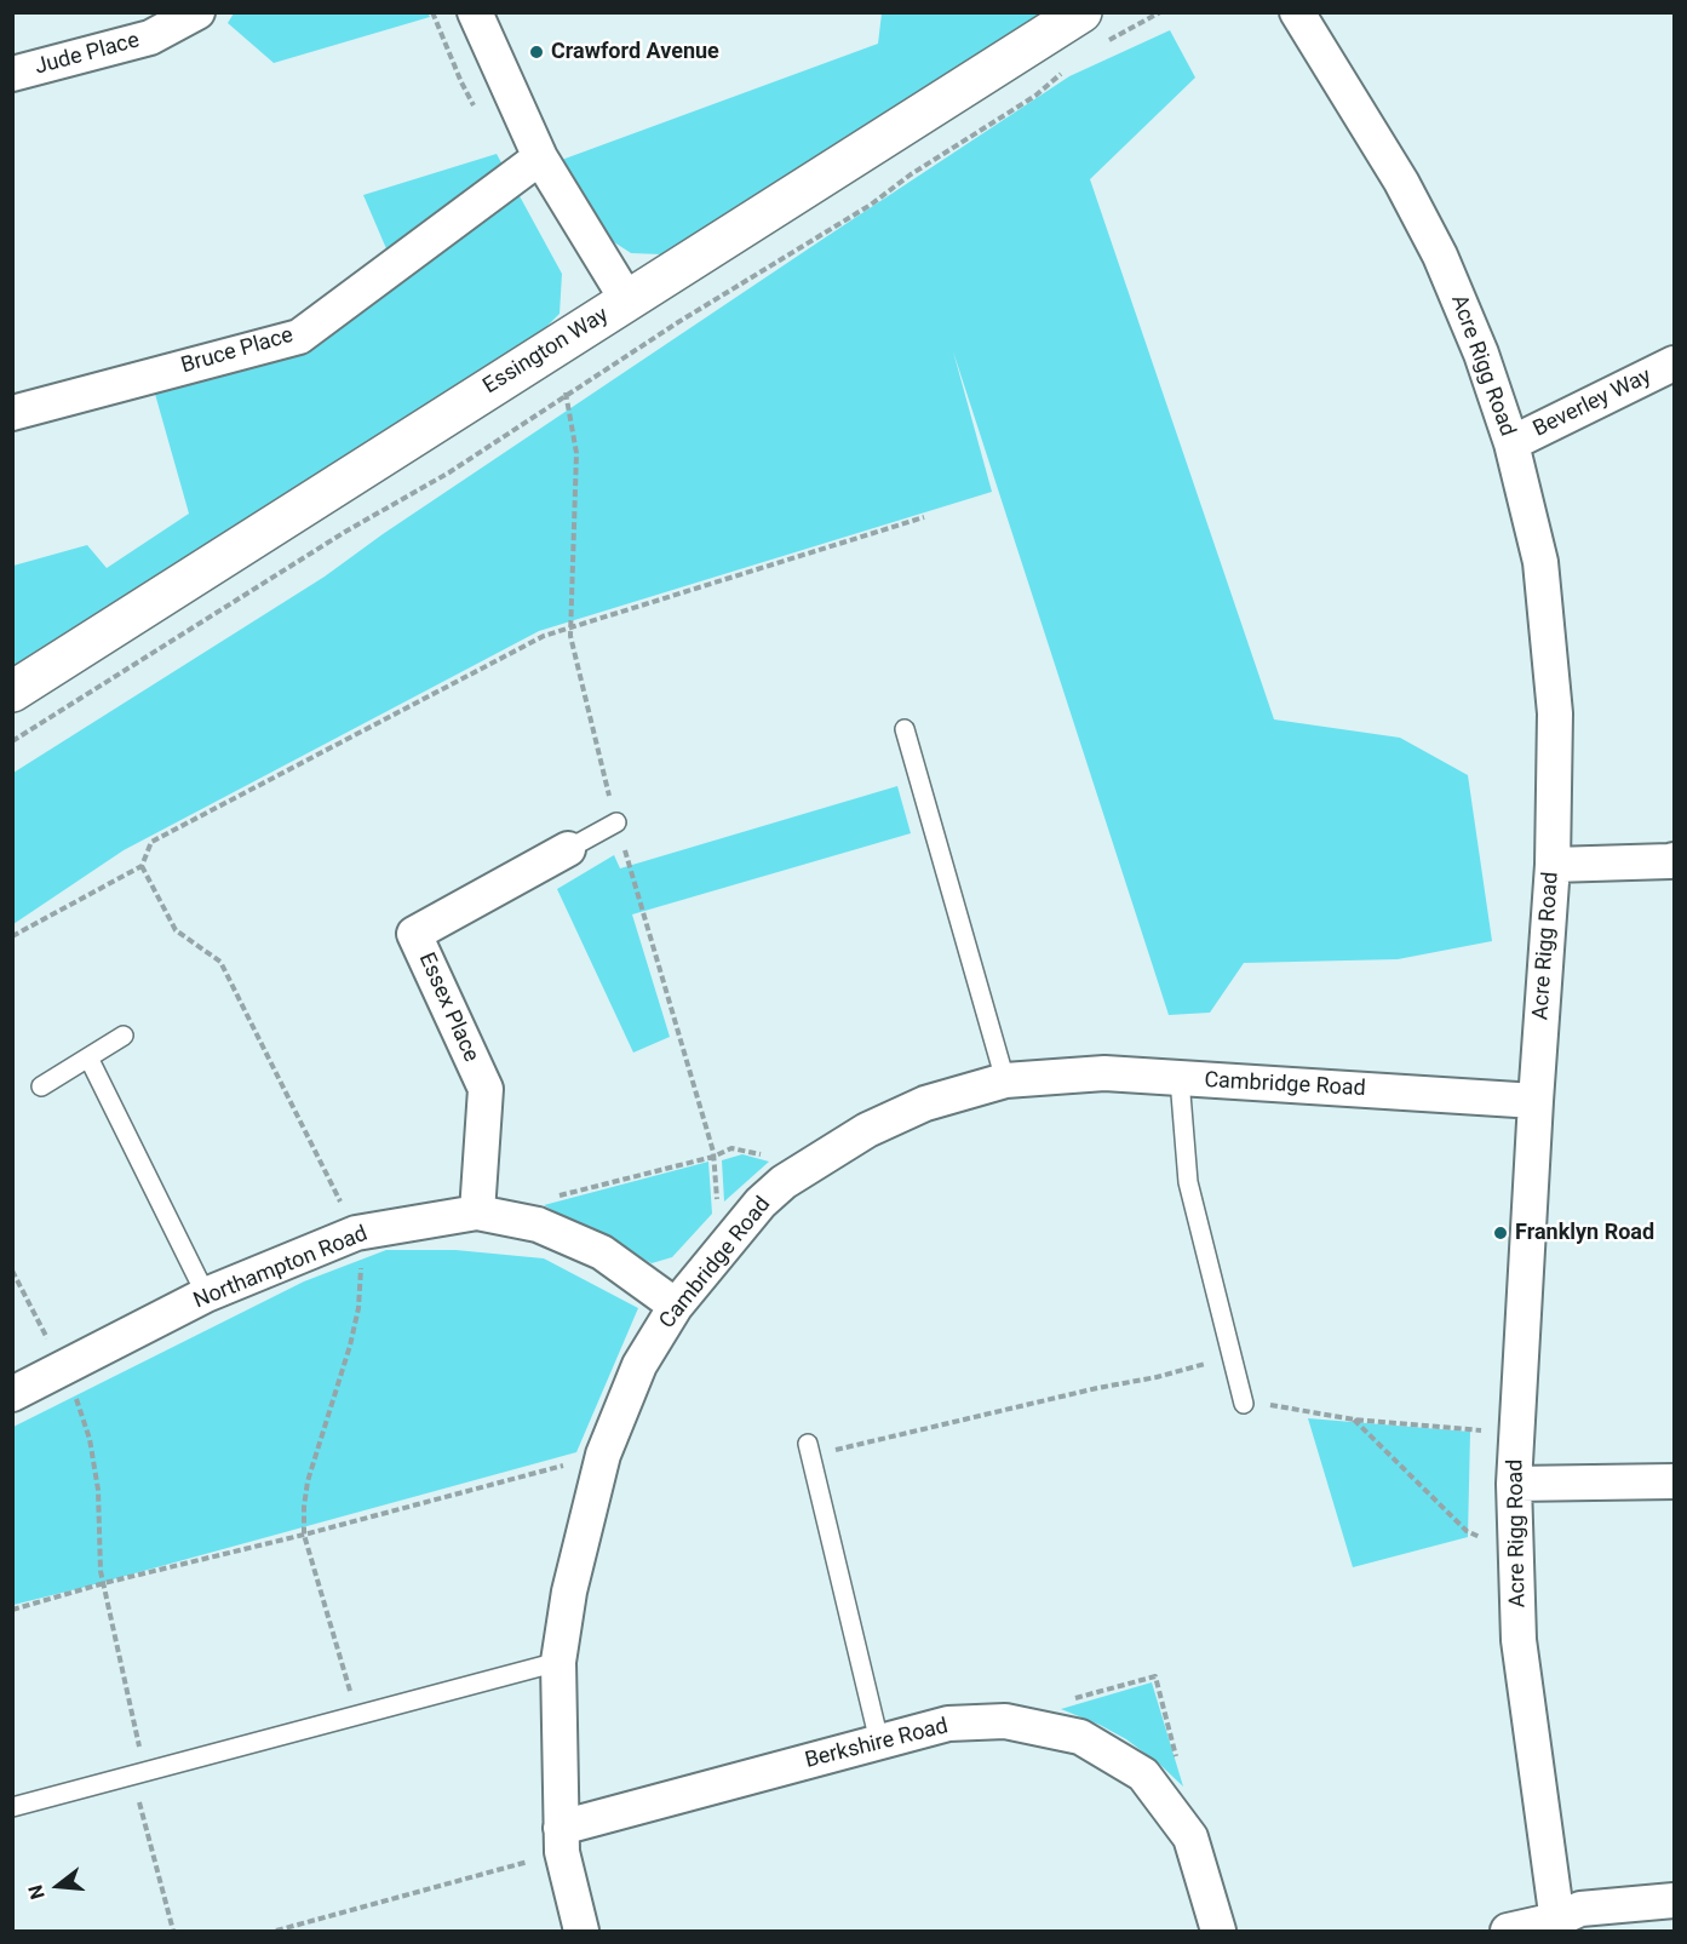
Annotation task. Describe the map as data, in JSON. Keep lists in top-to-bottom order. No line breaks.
{"streets":{"street":["Jude Place","Bruce Place","Essington Way","Acre Rigg Road","Beverley Way","Essex Place","Cambridge Road","Northampton Road","Berkshire Road"]},"crossings":[["Acre Rigg Road","Beverley Way"],["Acre Rigg Road","Cambridge Road"],["Essex Place","Northampton Road"],["Cambridge Road","Northampton Road"],["Cambridge Road","Berkshire Road"]],"places":["Crawford Avenue","Franklyn Road"],"north":"left"}
